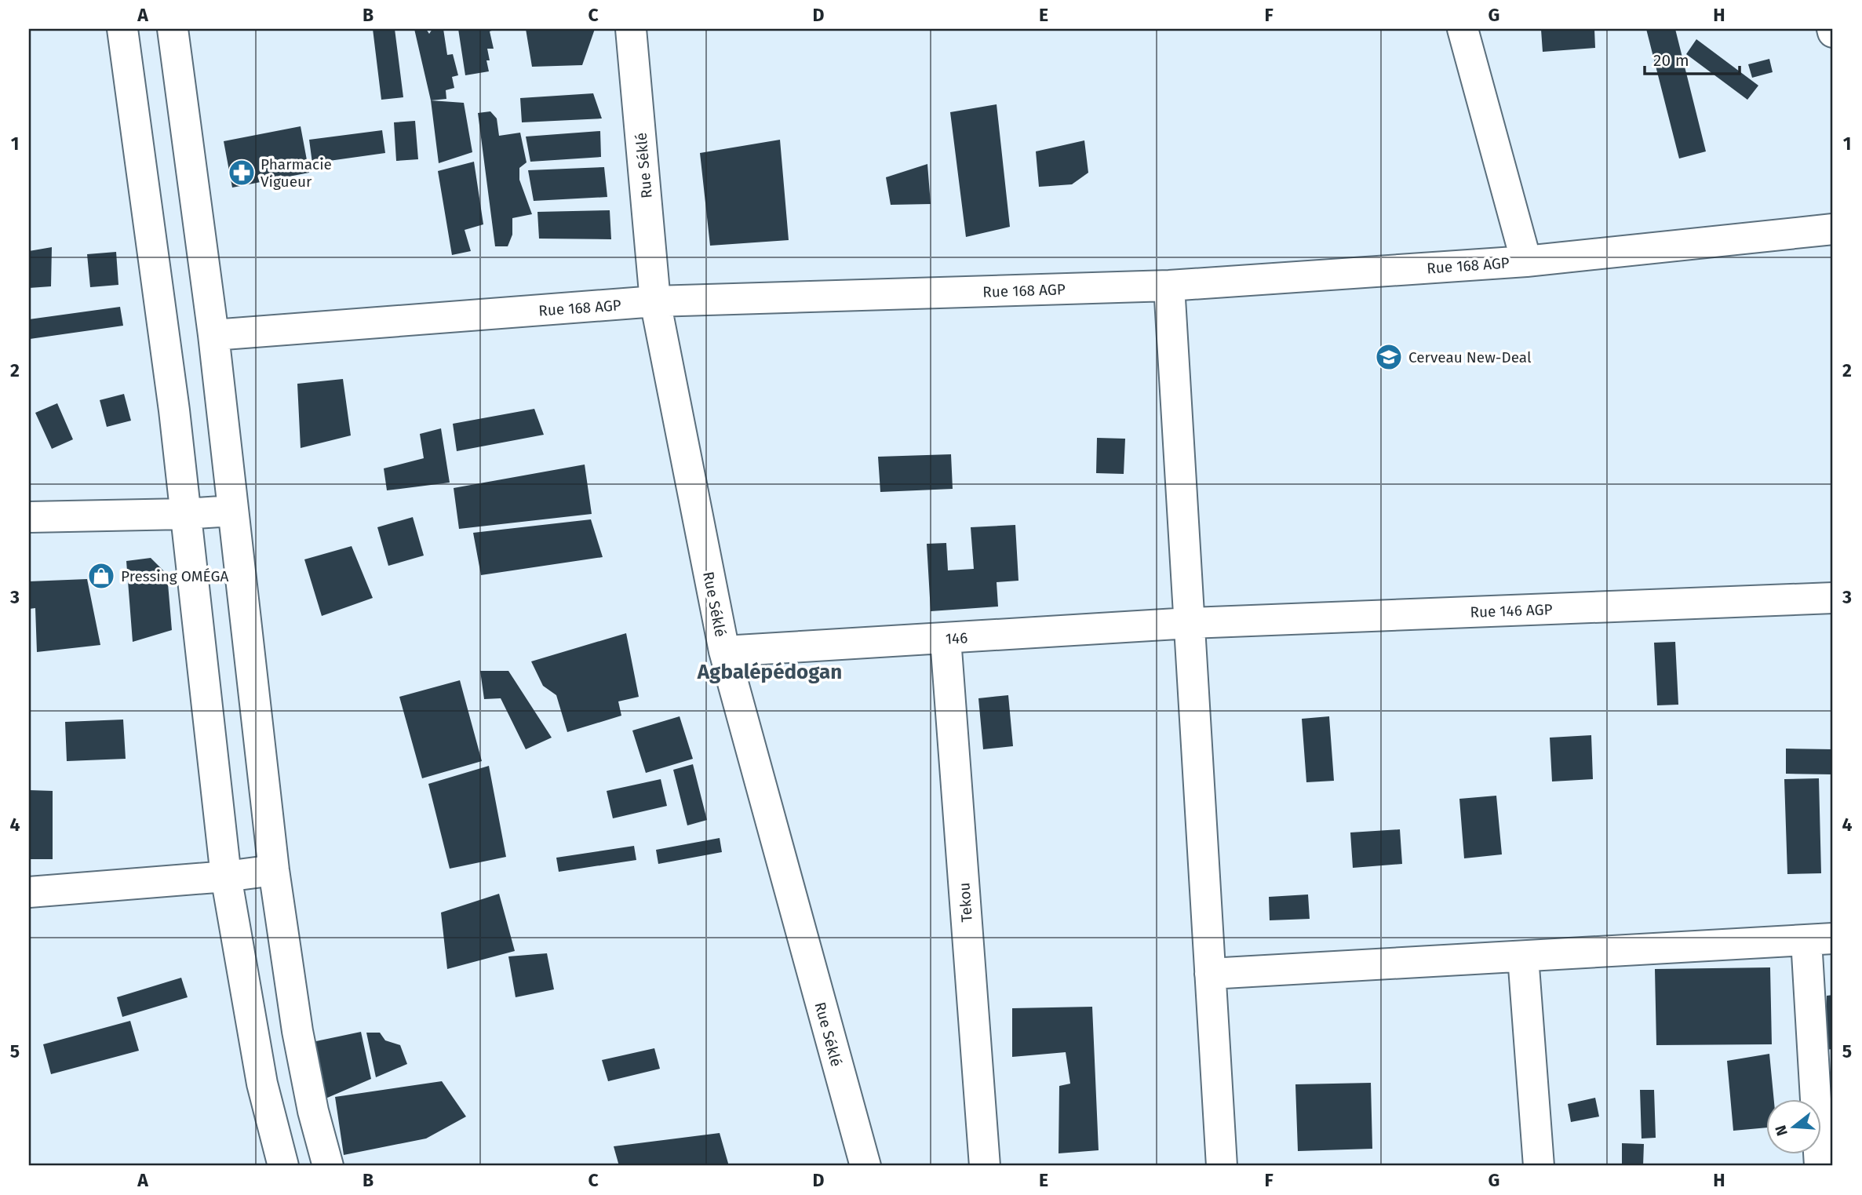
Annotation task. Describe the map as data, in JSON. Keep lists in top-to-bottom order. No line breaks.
{"streets":{"street":["Rue Séklé","Rue 168 AGP","Rue 146 AGP","146","Tekou"]},"crossings":[["Rue Séklé","Rue 168 AGP"],["Rue Séklé","146"],["Rue 146 AGP","146"],["146","Tekou"]],"districts":["Agbalépédogan"],"places":{"pharmacy":["Pharmacie Vigueur"],"school or university":["Cerveau New-Deal"],"shop":["Pressing OMÉGA"]},"scale_bar":"20 m","north":"left","grid":{"columns":["A","B","C","D","E","F","G","H"],"rows":["1","2","3","4","5"]}}
